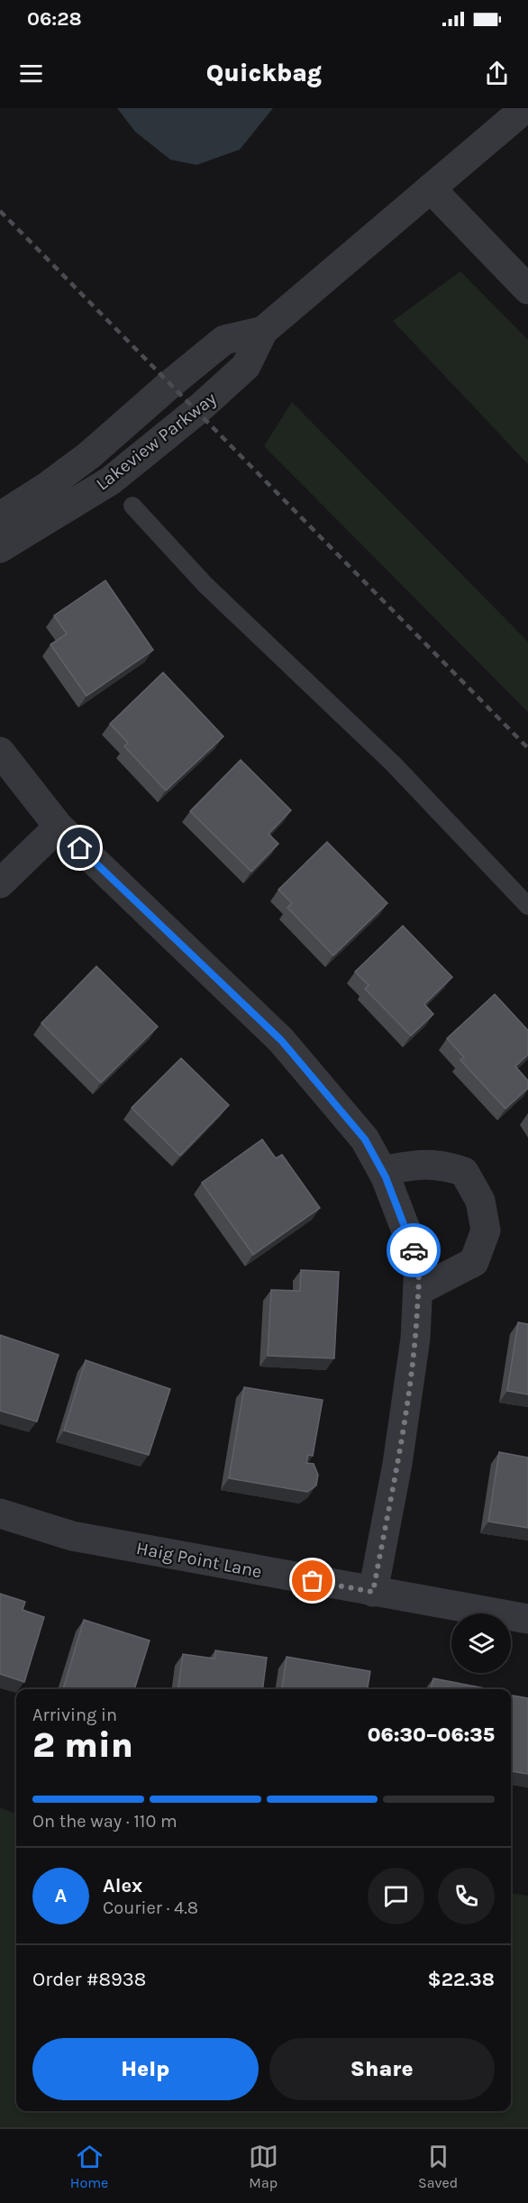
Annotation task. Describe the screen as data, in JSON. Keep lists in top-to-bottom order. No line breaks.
{"streets":{"street":["Lakeview Parkway","Haig Point Lane"]},"page":{"status":"06:28","header":"Quickbag","heading":["2 min","Arriving in","06:30–06:35"],"panel":["Alex","Courier · 4.8","Order #8938","$22.38"],"bar":"On the way · 110 m","round":"A","buttons":["Help","Share"],"tabs":["Home","Map","Saved"]}}
